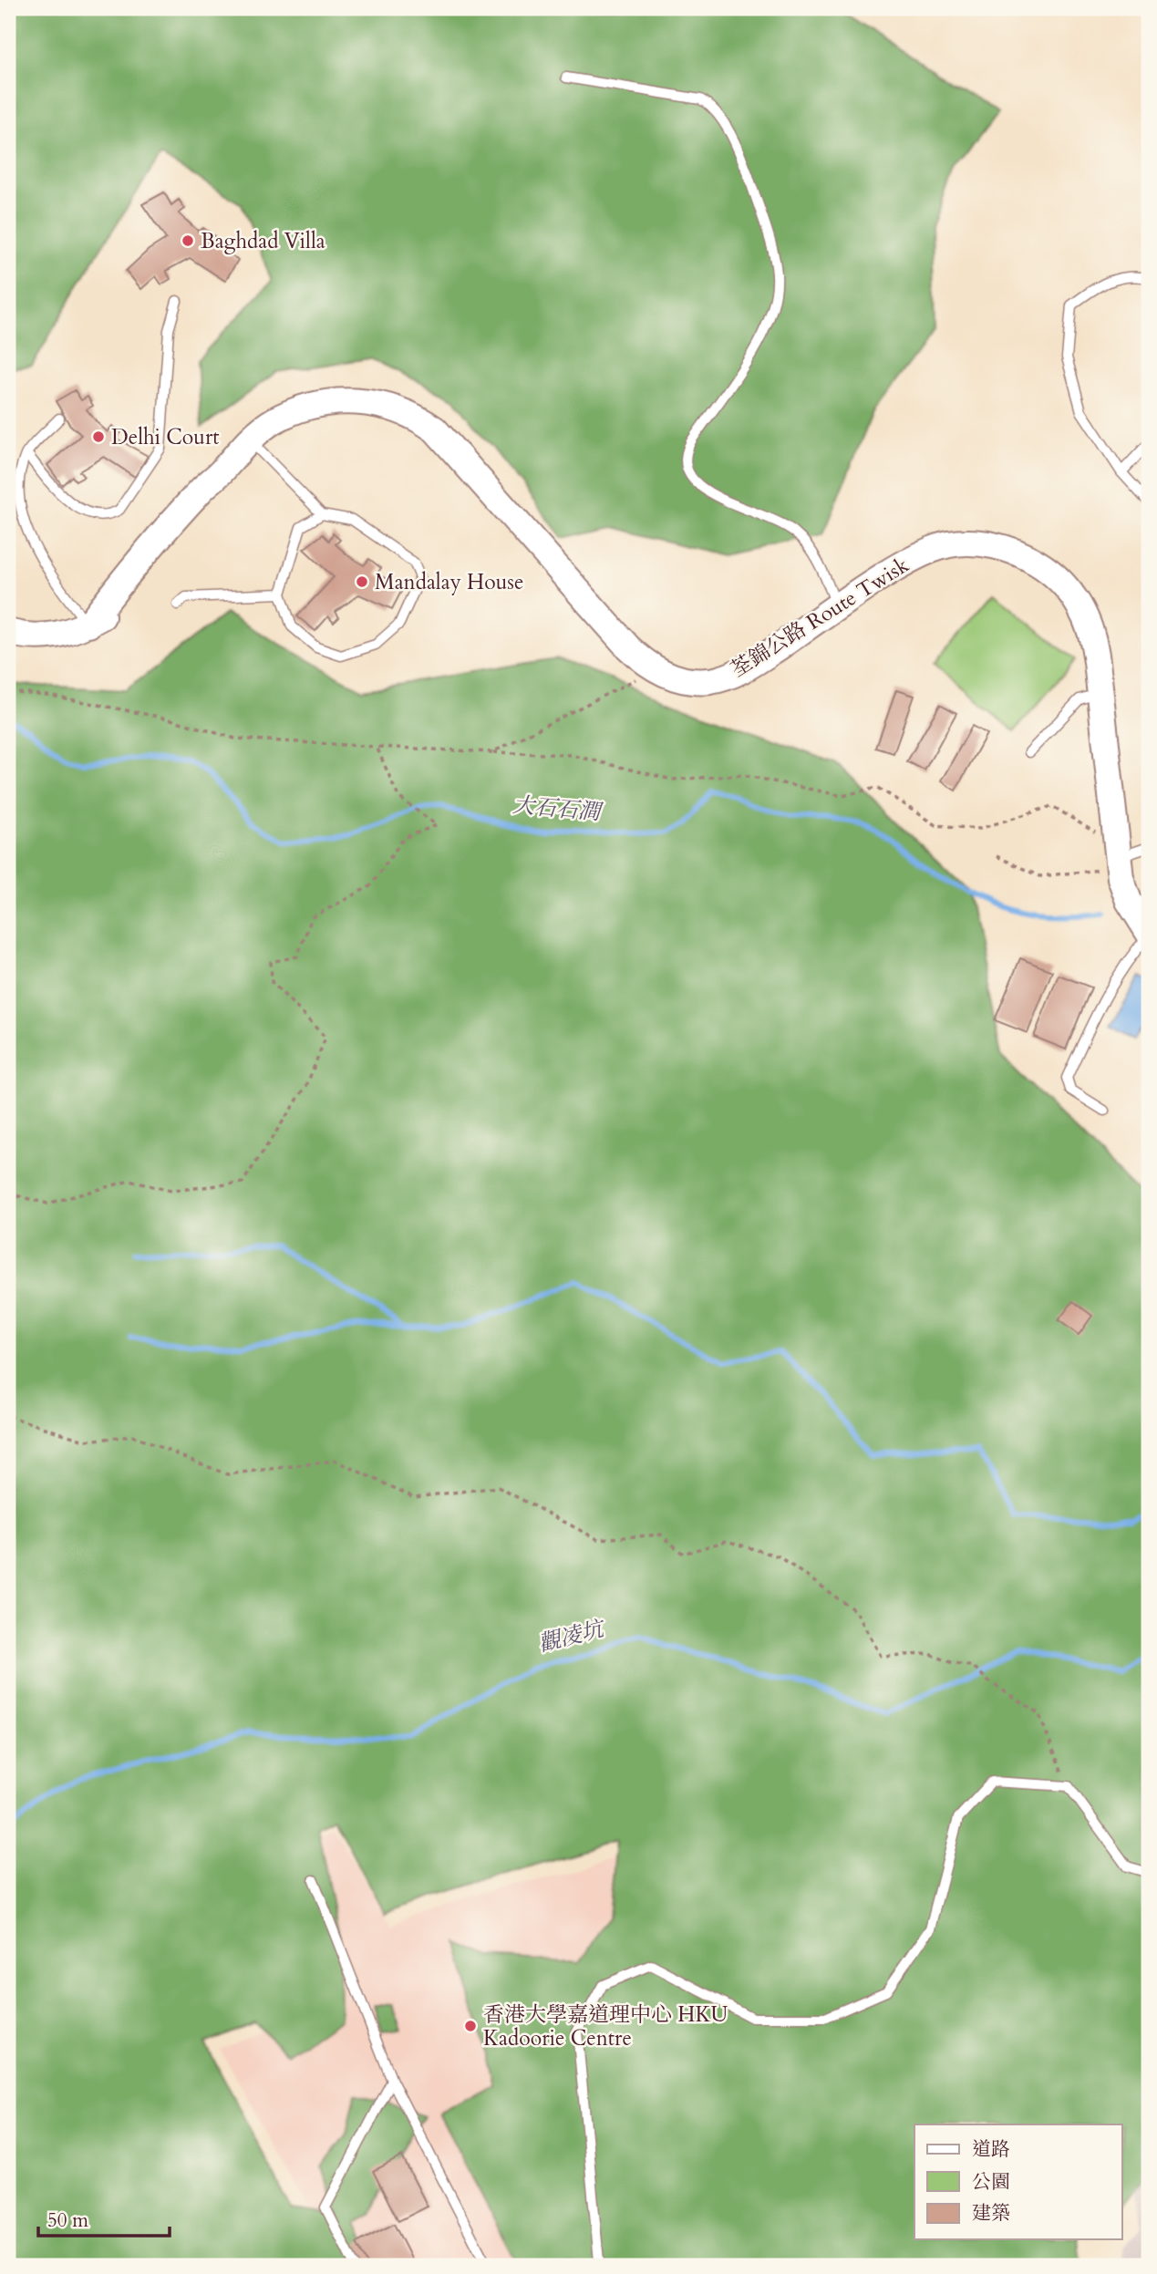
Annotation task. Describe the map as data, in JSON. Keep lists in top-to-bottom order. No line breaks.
{"streets":{"main road":["荃錦公路 Route Twisk"]},"water":["大石石澗","觀凌坑"],"places":["Baghdad Villa","Delhi Court","Mandalay House","香港大學嘉道理中心 HKU Kadoorie Centre"],"legend":["道路","公園","建築"],"scale_bar":"50 m"}
